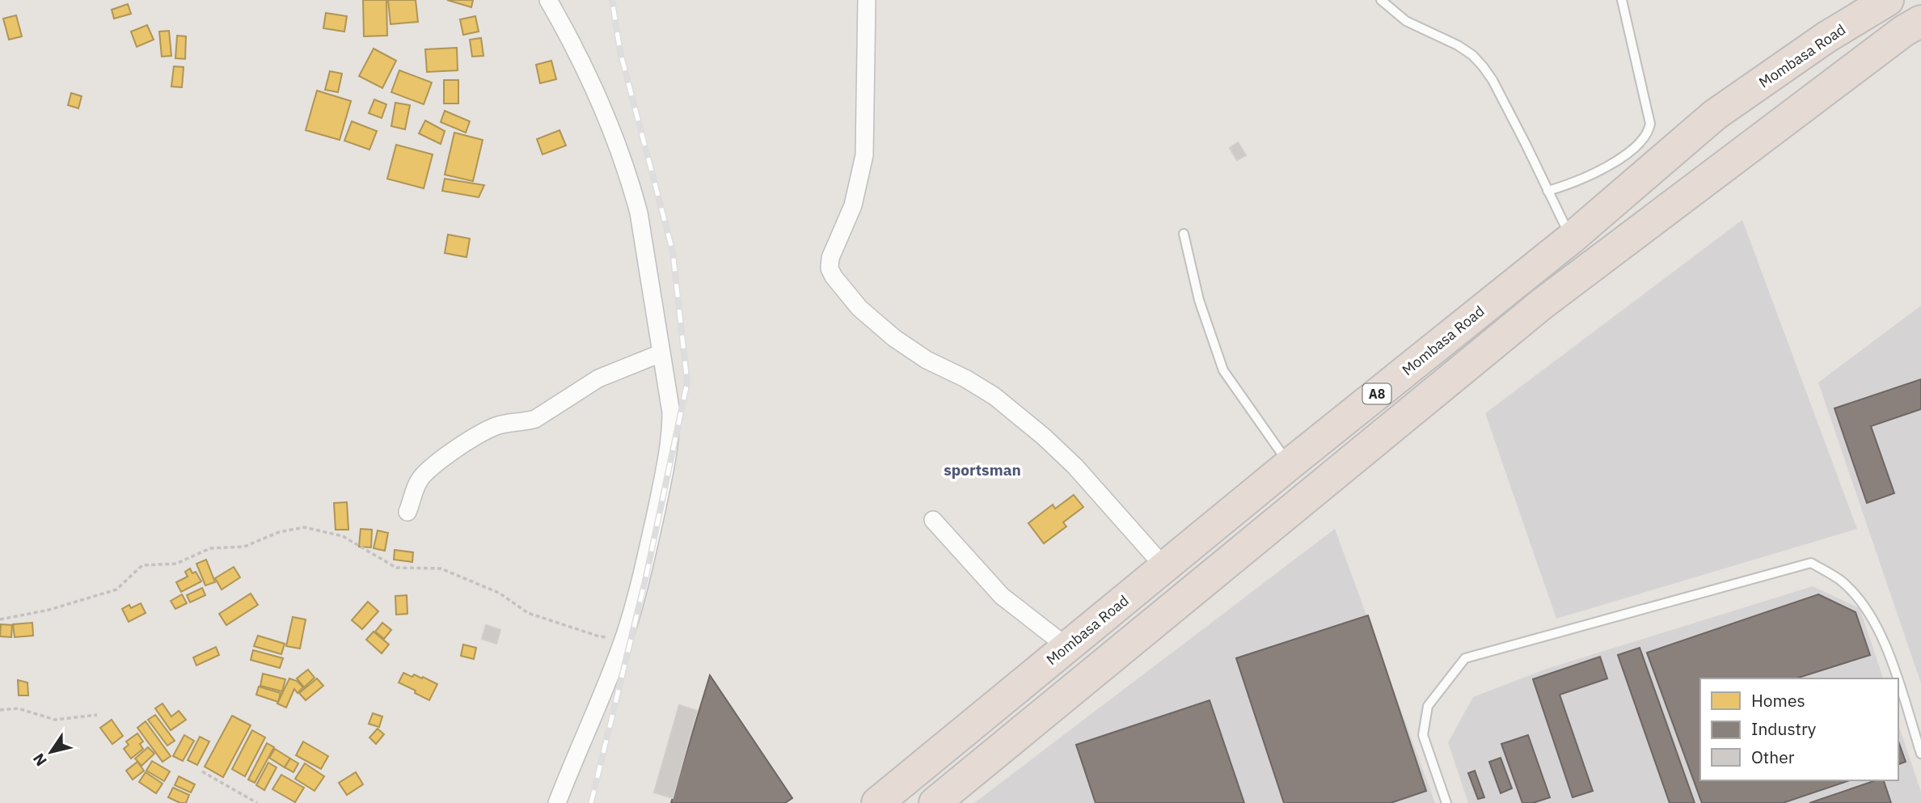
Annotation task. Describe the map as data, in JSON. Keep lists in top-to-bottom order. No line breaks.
{"streets":{"highway":["Mombasa Road","A8"]},"districts":["sportsman"],"legend":["Homes","Industry","Other"],"north":"bottom left"}
